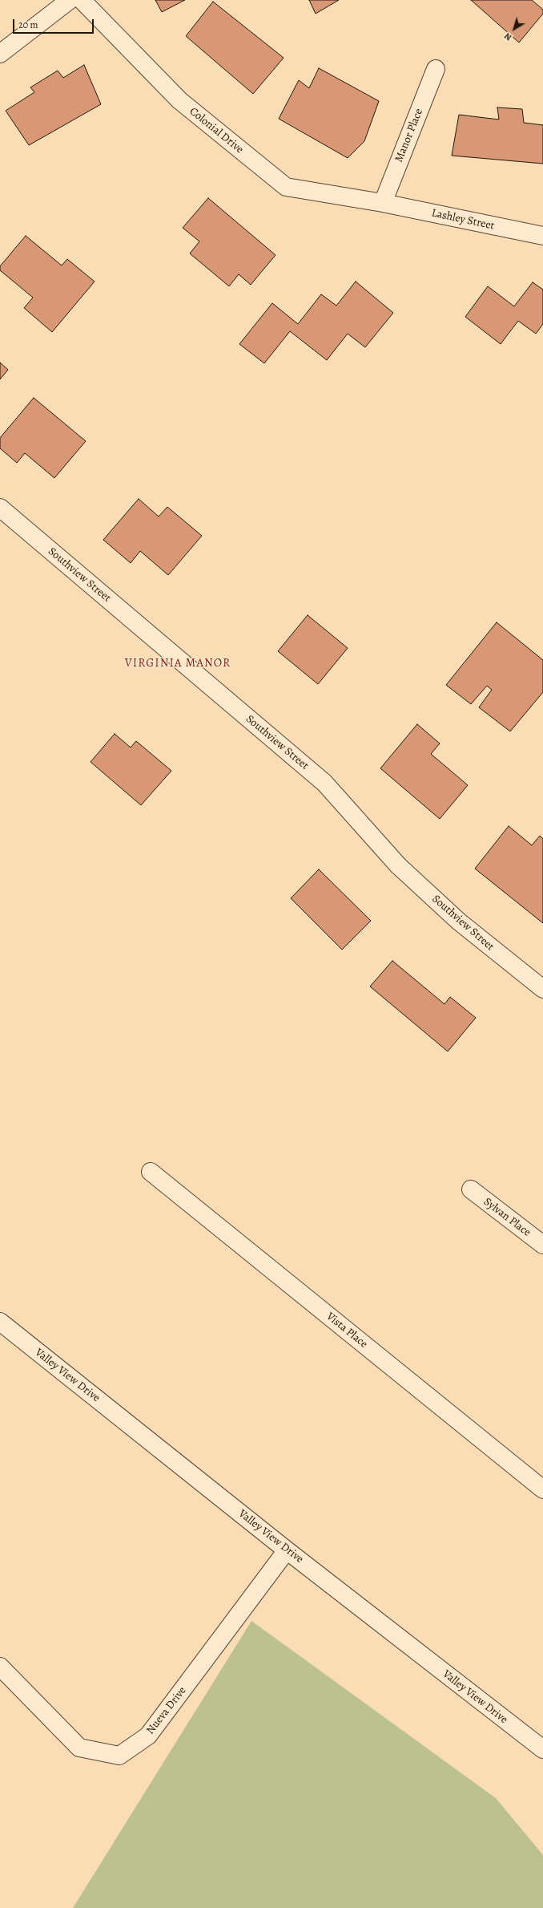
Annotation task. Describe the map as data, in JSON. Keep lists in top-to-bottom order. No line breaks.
{"streets":{"street":["Colonial Drive","Manor Place","Lashley Street","Southview Street","Sylvan Place","Vista Place","Valley View Drive","Nueva Drive"]},"crossings":[["Colonial Drive","Manor Place"],["Colonial Drive","Lashley Street"],["Manor Place","Lashley Street"],["Valley View Drive","Nueva Drive"]],"districts":["VIRGINIA MANOR"],"scale_bar":"20 m","north":"bottom left"}
